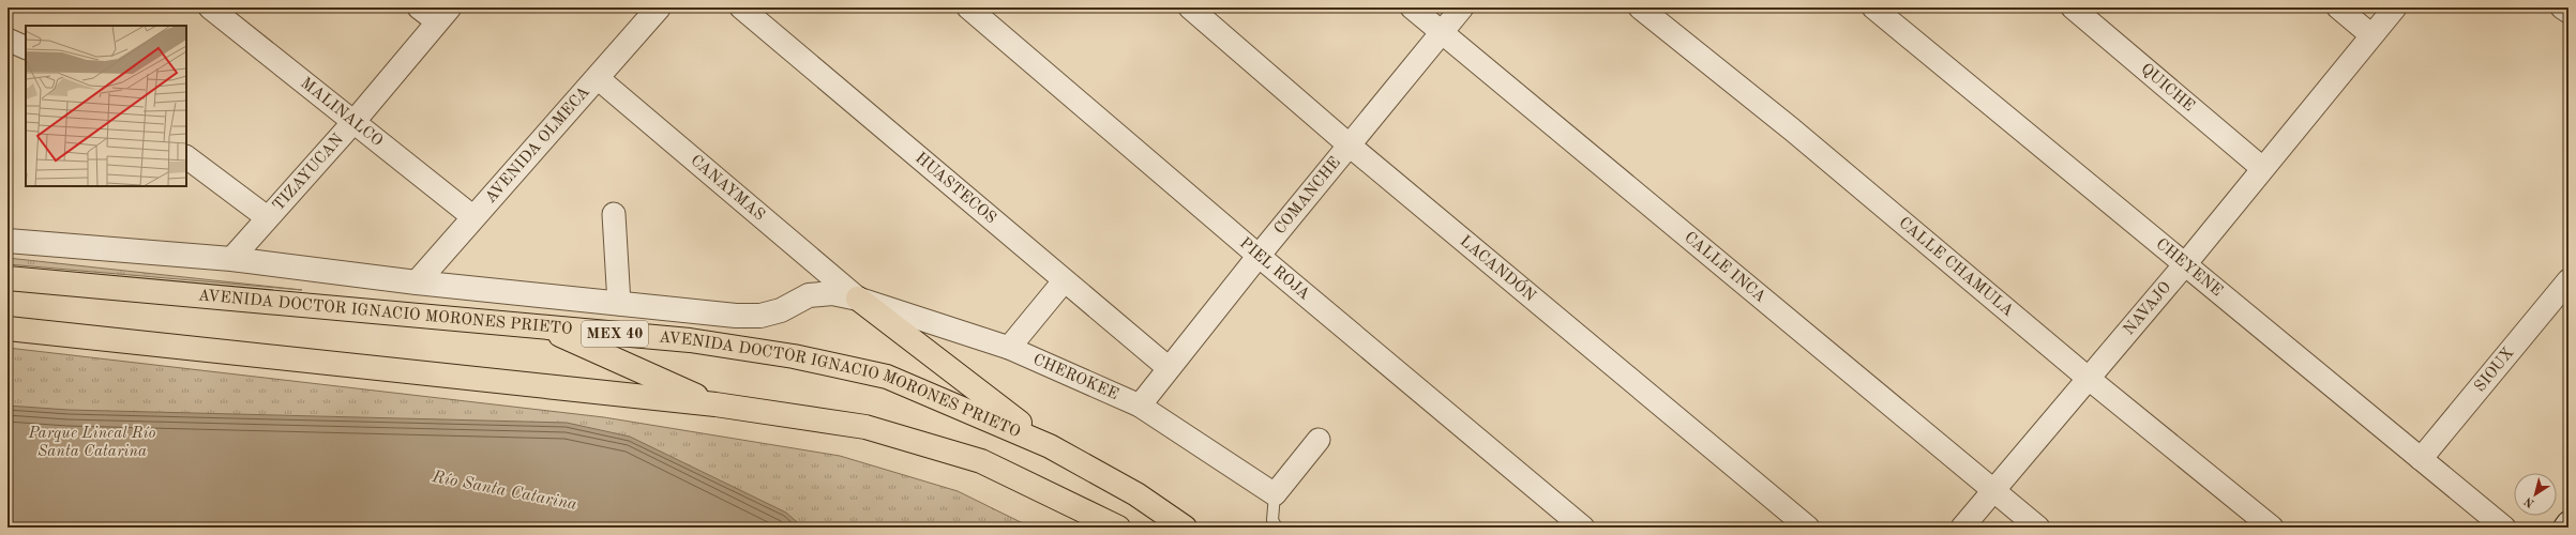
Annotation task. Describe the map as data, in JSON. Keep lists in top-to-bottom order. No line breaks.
{"streets":{"highway":["AVENIDA DOCTOR IGNACIO MORONES PRIETO","MEX 40"],"street":["QUICHE","MALINALCO","AVENIDA OLMECA","TIZAYUCAN","CANAYMAS","HUASTECOS","COMANCHE","CALLE INCA","CALLE CHAMULA","CHEYENE","LACANDÓN","PIEL ROJA","NAVAJO","SIOUX","CHEROKEE"]},"crossings":[["QUICHE","NAVAJO"],["MALINALCO","AVENIDA OLMECA"],["MALINALCO","TIZAYUCAN"],["AVENIDA OLMECA","CANAYMAS"],["AVENIDA OLMECA","AVENIDA DOCTOR IGNACIO MORONES PRIETO"],["TIZAYUCAN","AVENIDA DOCTOR IGNACIO MORONES PRIETO"],["CANAYMAS","AVENIDA DOCTOR IGNACIO MORONES PRIETO"],["CANAYMAS","CHEROKEE"],["HUASTECOS","COMANCHE"],["COMANCHE","CALLE INCA"],["COMANCHE","LACANDÓN"],["COMANCHE","PIEL ROJA"],["COMANCHE","CHEROKEE"],["CALLE INCA","NAVAJO"],["CALLE CHAMULA","NAVAJO"],["CHEYENE","NAVAJO"],["CHEYENE","SIOUX"],["AVENIDA DOCTOR IGNACIO MORONES PRIETO","CHEROKEE"]],"water":["Río Santa Catarina"],"parks":["Parque Lineal Río Santa Catarina"],"north":"bottom left"}
